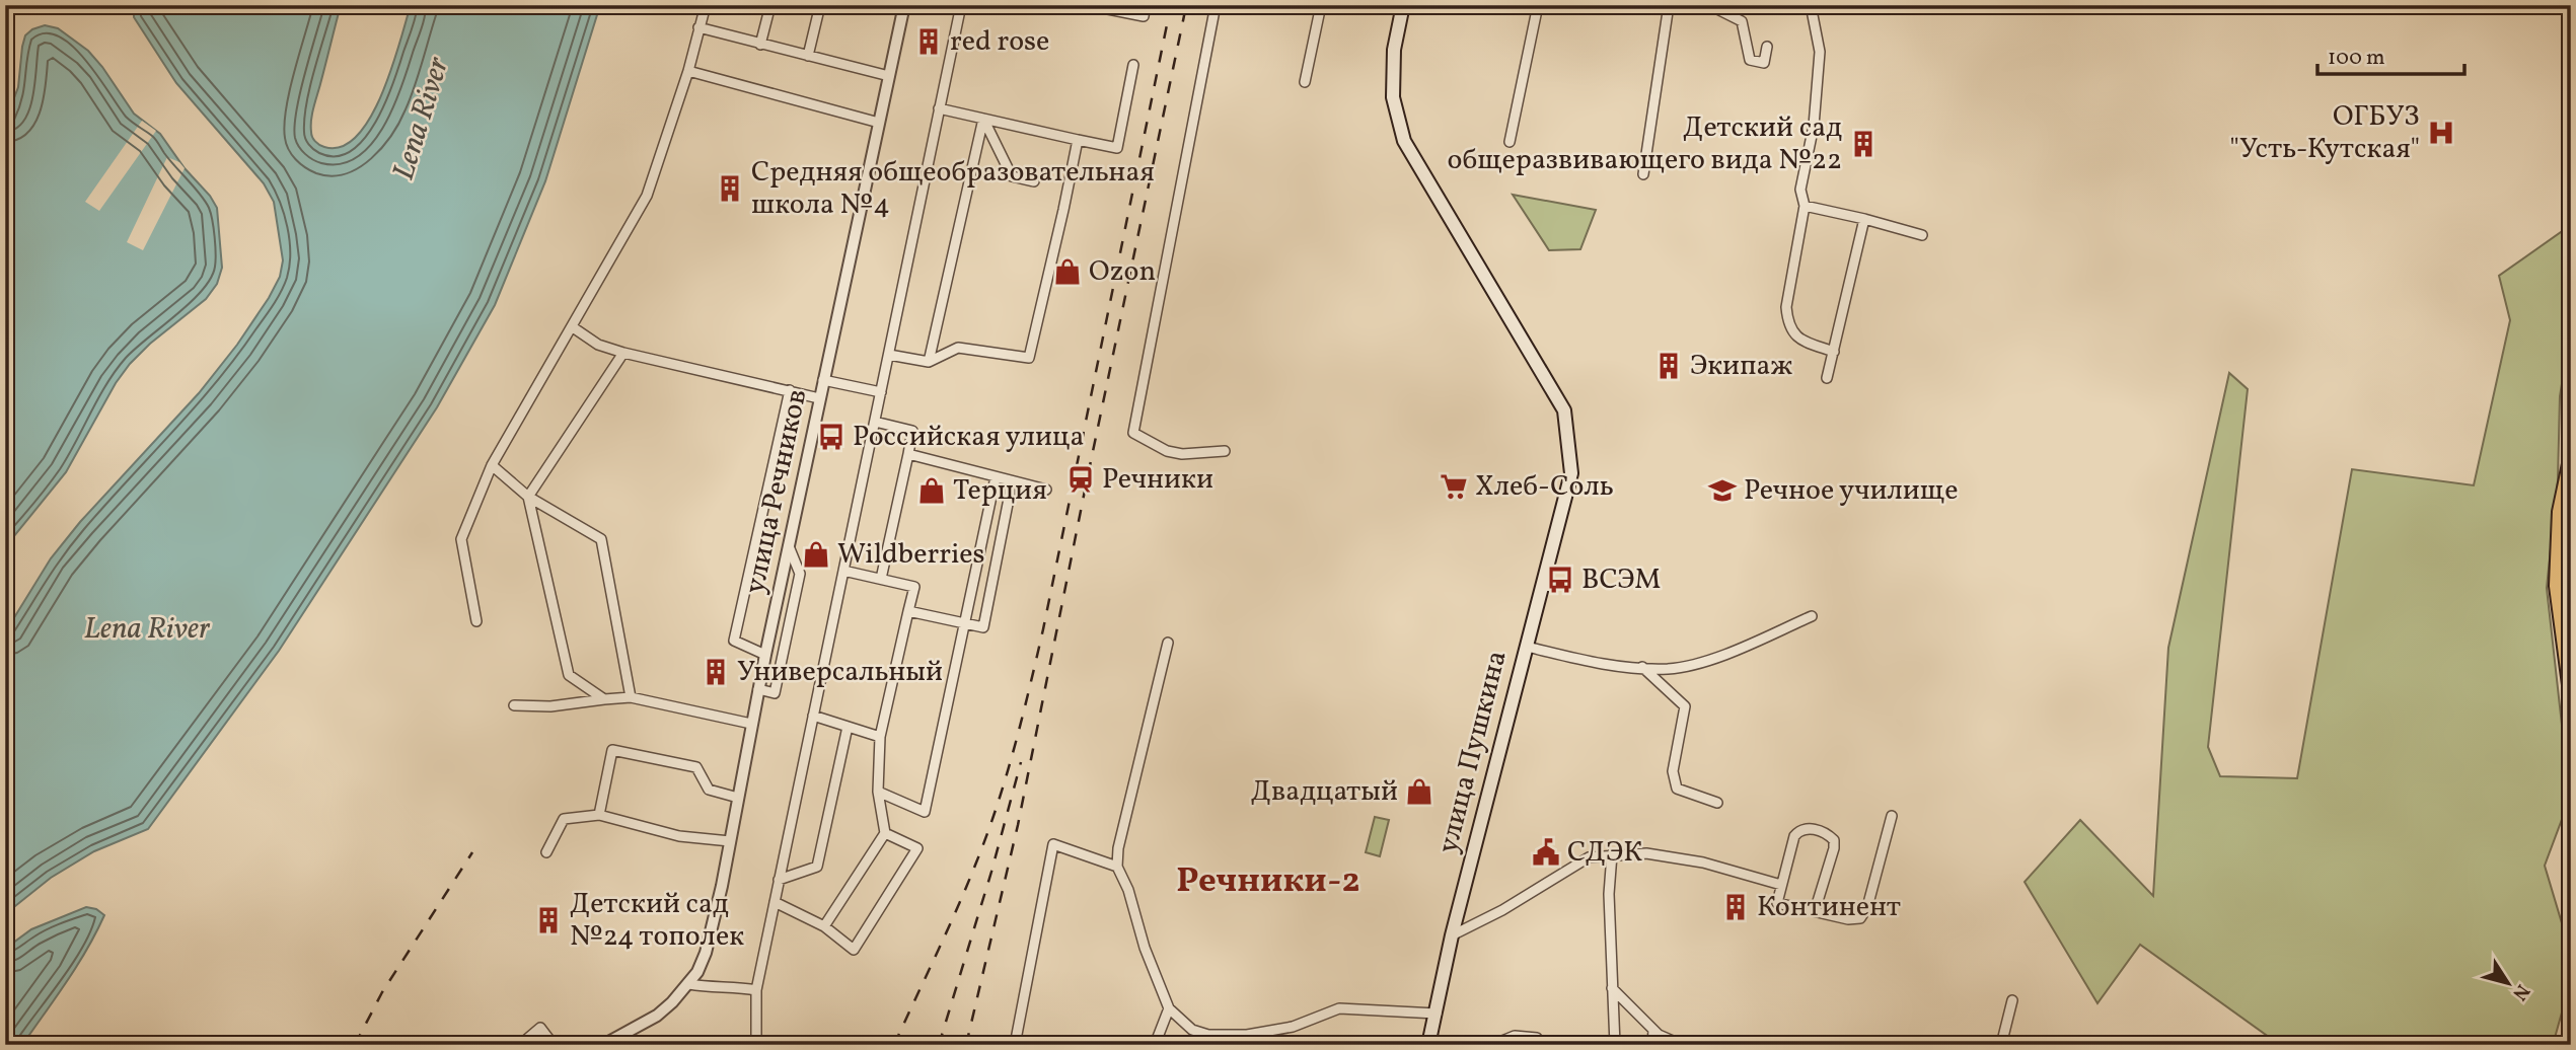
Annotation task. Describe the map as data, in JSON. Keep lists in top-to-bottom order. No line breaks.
{"streets":{"main road":["улица Пушкина"],"street":["улица Речников"]},"districts":["Речники-2"],"water":["Lena River"],"places":{"building":["red rose","Детский сад общеразвивающего вида №22","Средняя общеобразовательная школа №4","Экипаж","Универсальный","Континент","Детский сад №24 тополек"],"hospital":["ОГБУЗ \"Усть-Кутская\""],"shop":["Ozon","Терция","Wildberries","Двадцатый"],"bus stop":["Российская улица","ВСЭМ"],"station":["Речники"],"supermarket":["Хлеб-Соль"],"school or university":["Речное училище"],"public building":["СДЭК"]},"scale_bar":"100 m","north":"bottom right"}
